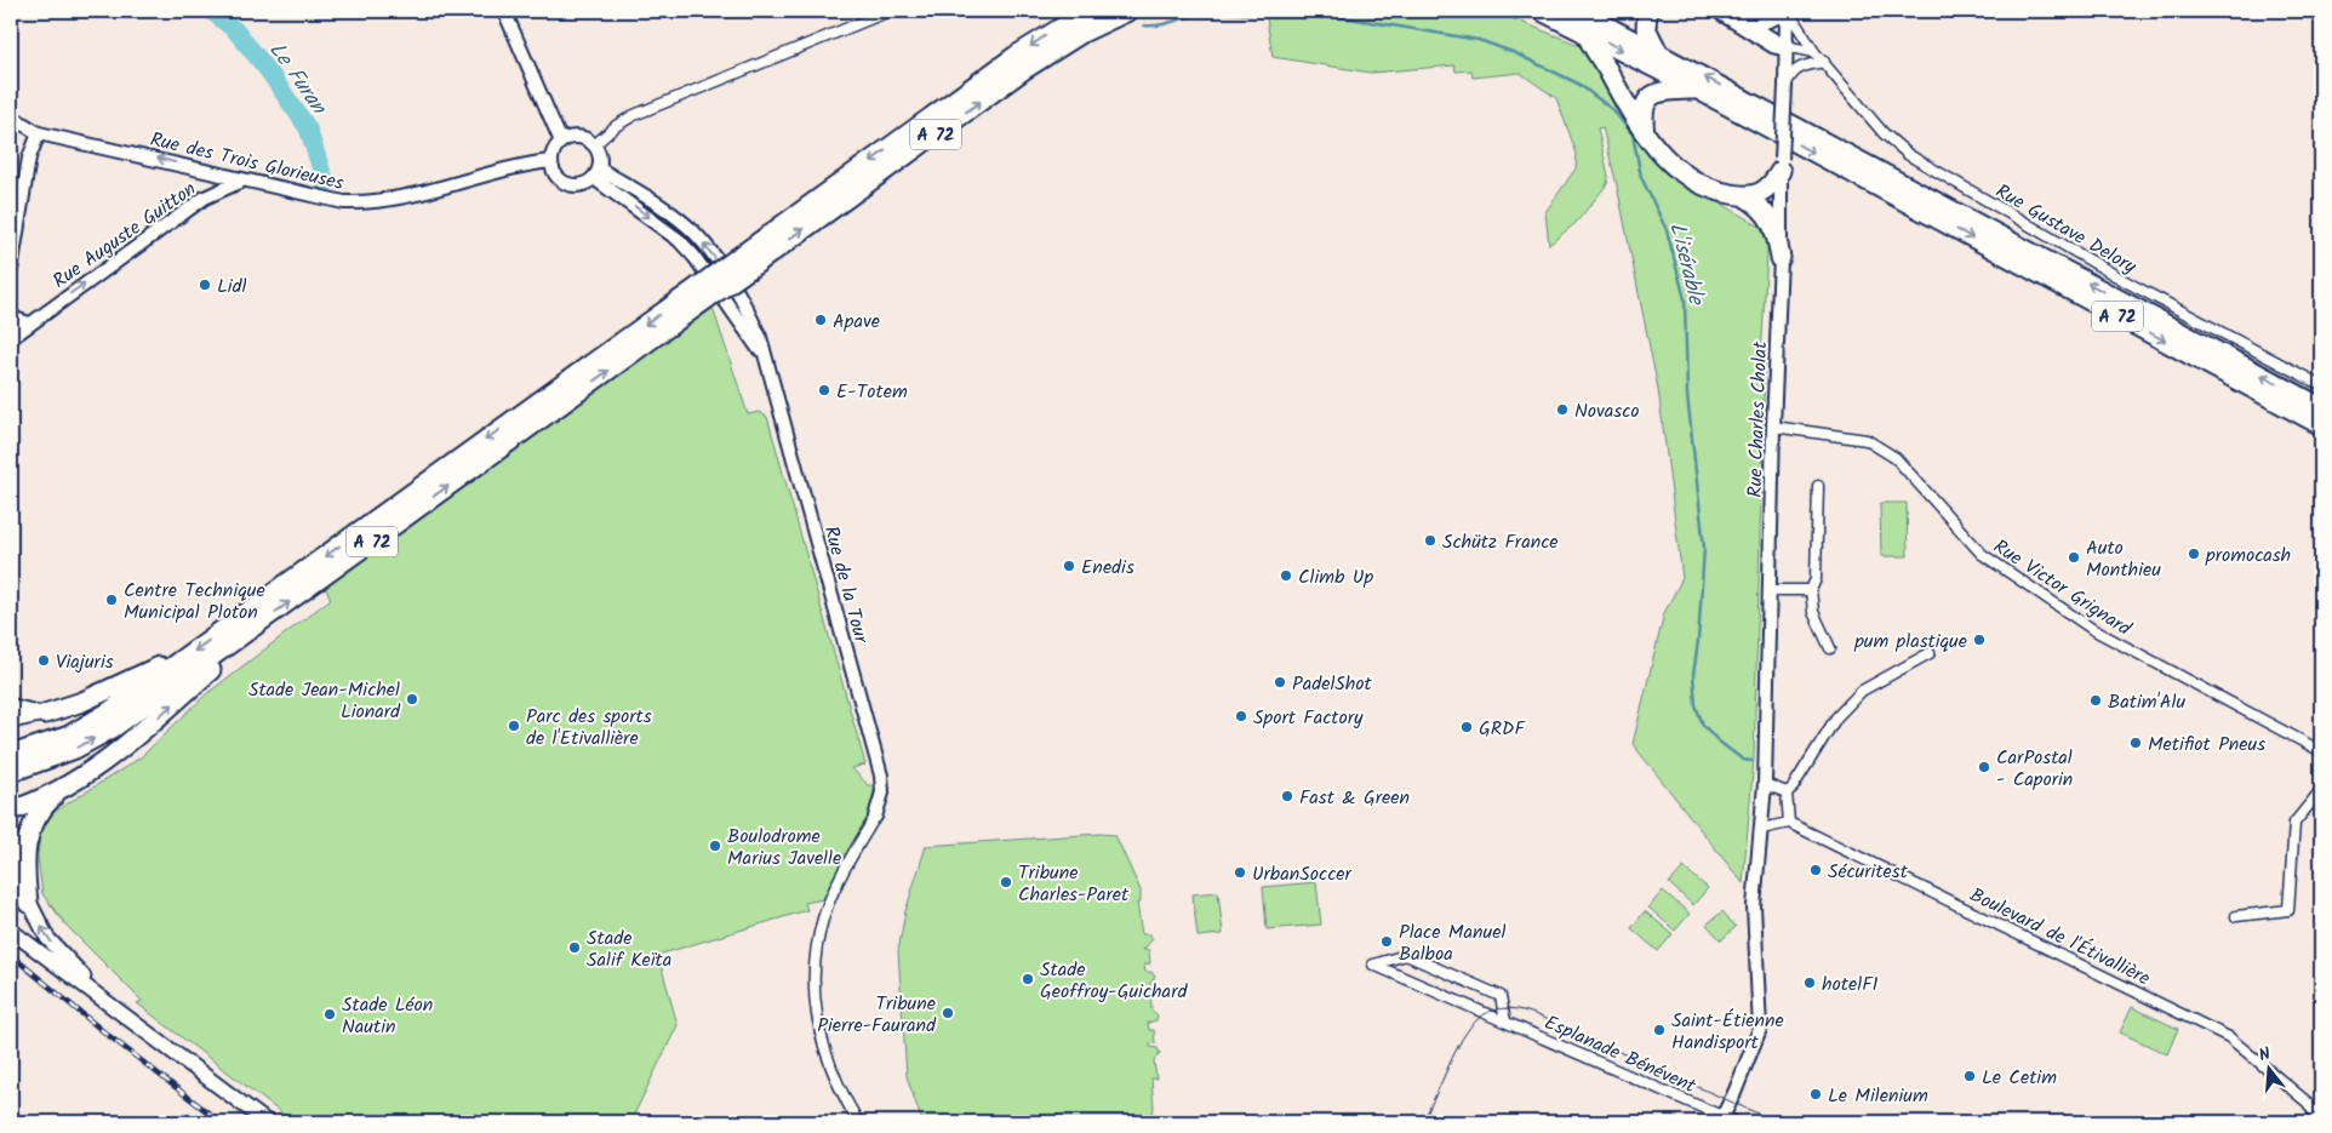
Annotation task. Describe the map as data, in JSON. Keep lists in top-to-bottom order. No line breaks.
{"streets":{"highway":["A 72"],"street":["Rue des Trois Glorieuses","Rue Gustave Delory","Rue Auguste Guitton","Rue Charles Cholat","Rue de la Tour","Rue Victor Grignard","Boulevard de l'Étivallière","Esplanade Bénévent"]},"crossings":[["Rue des Trois Glorieuses","Rue Auguste Guitton"],["Rue des Trois Glorieuses","Rue de la Tour"],["Rue Gustave Delory","Rue Charles Cholat"],["Rue Charles Cholat","Rue Victor Grignard"],["Rue Charles Cholat","Esplanade Bénévent"]],"one_way":["Rue Auguste Guitton"],"water":["Le Furan","L'isérable"],"places":["Lidl","Apave","E-Totem","Novasco","Schütz France","promocash","Auto Monthieu","Enedis","Climb Up","Centre Technique Municipal Ploton","pum plastique","Viajuris","PadelShot","Stade Jean-Michel Lionard","Batim'Alu","Sport Factory","Parc des sports de l'Etivallière","GRDF","Metifiot Pneus","CarPostal - Caporin","Fast & Green","Boulodrome Marius Javelle","Sécuritest","UrbanSoccer","Tribune Charles-Paret","Place Manuel Balboa","Stade Salif Keïta","Stade Geoffroy-Guichard","hotelF1","Tribune Pierre-Faurand","Stade Léon Nautin","Saint-Étienne Handisport","Le Cetim","Le Milenium"],"north":"top"}
